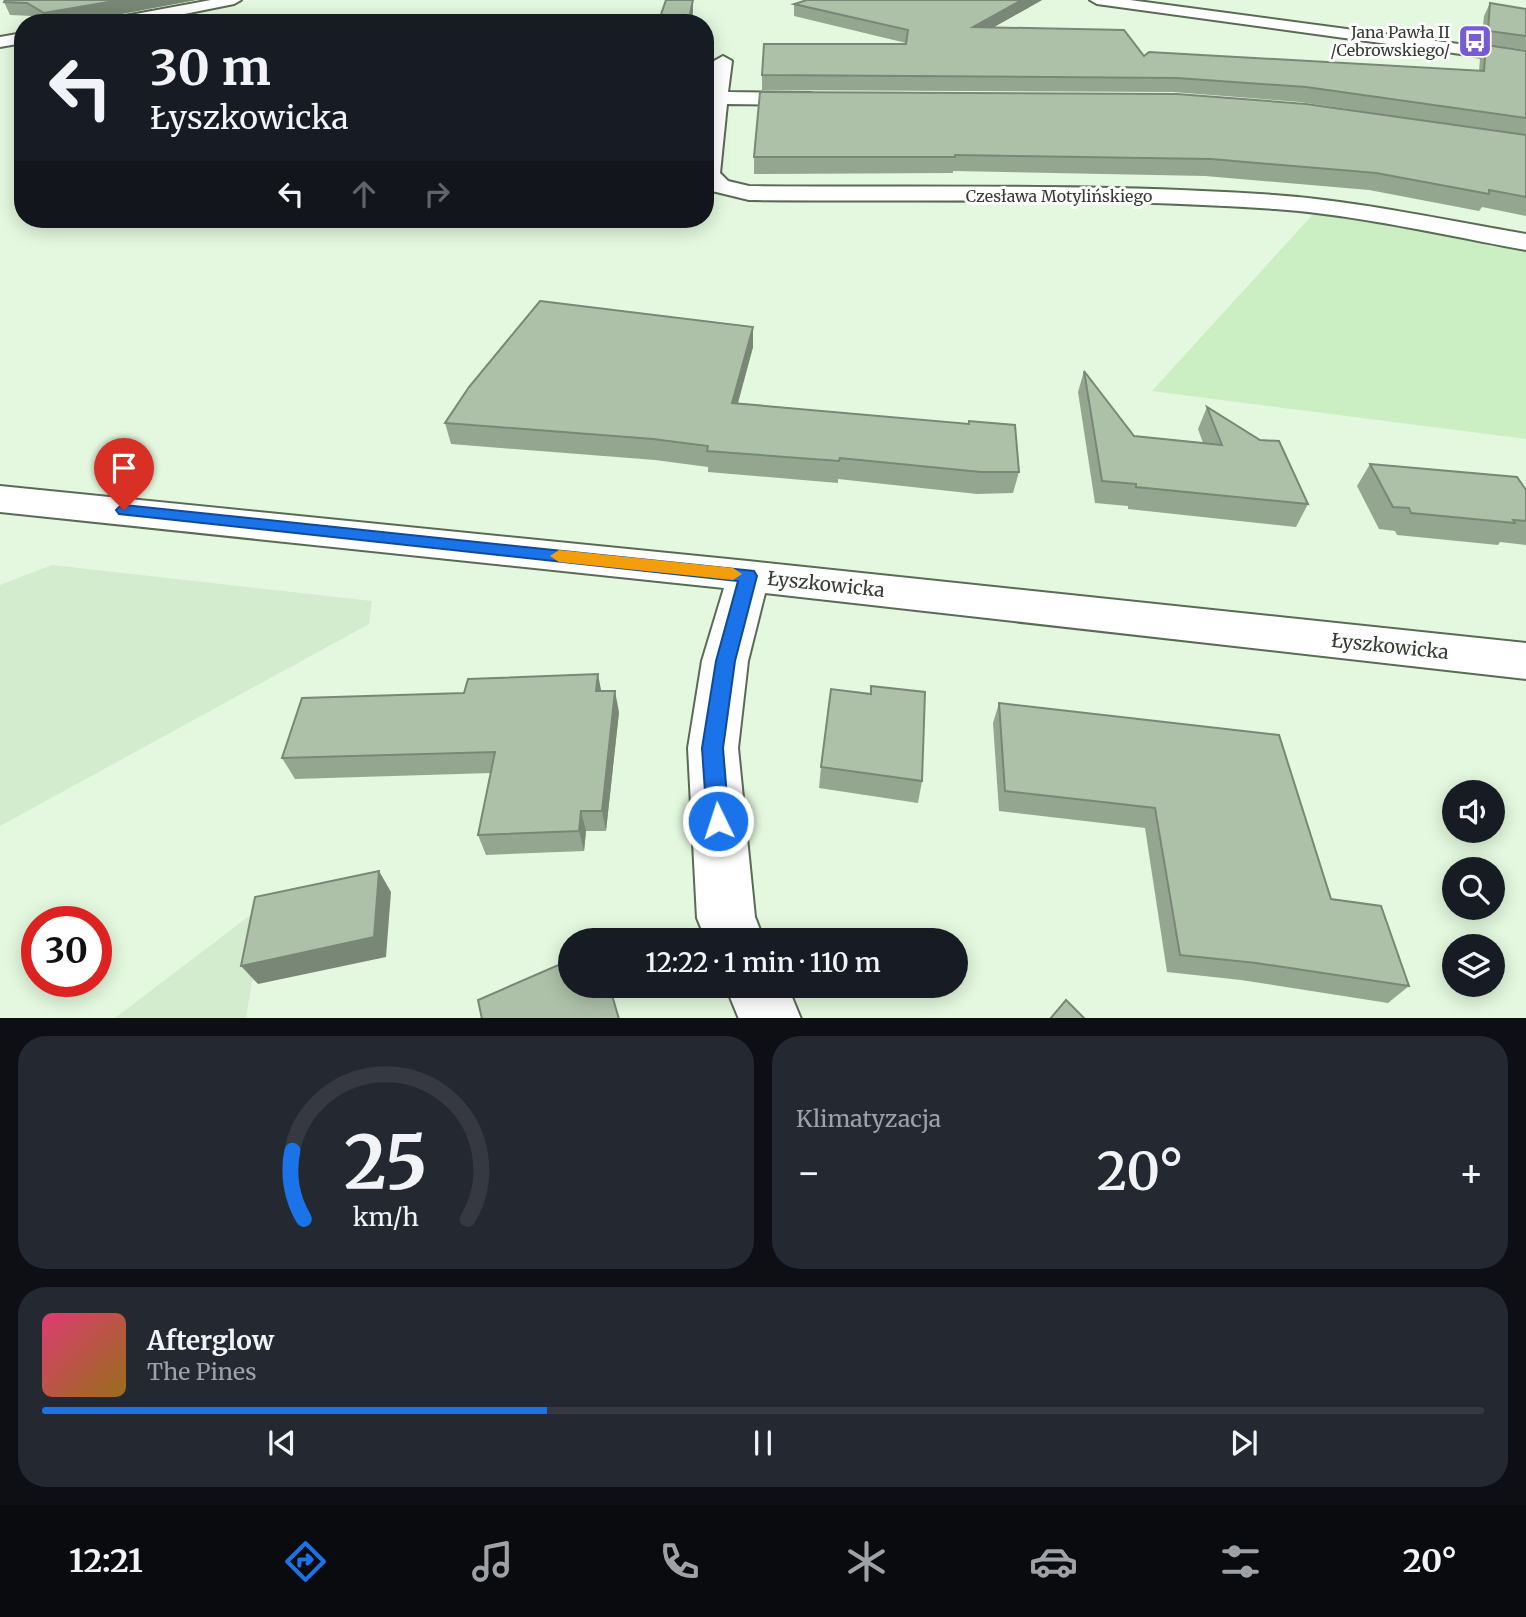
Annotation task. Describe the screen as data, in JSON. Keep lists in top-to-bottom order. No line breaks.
{"streets":{"street":["Czesława Motylińskiego","Łyszkowicka"]},"places":{"bus stop":["Jana Pawła II /Cebrowskiego/"]},"page":{"turn":["30 m","Łyszkowicka"],"limit":"30","trip":"12:22 · 1 min · 110 m","tile":"Klimatyzacja","heat":["−","20°","+"],"song":["Afterglow","The Pines"],"tabs":["12:21","20°"],"gauge":["25","km/h"]}}
